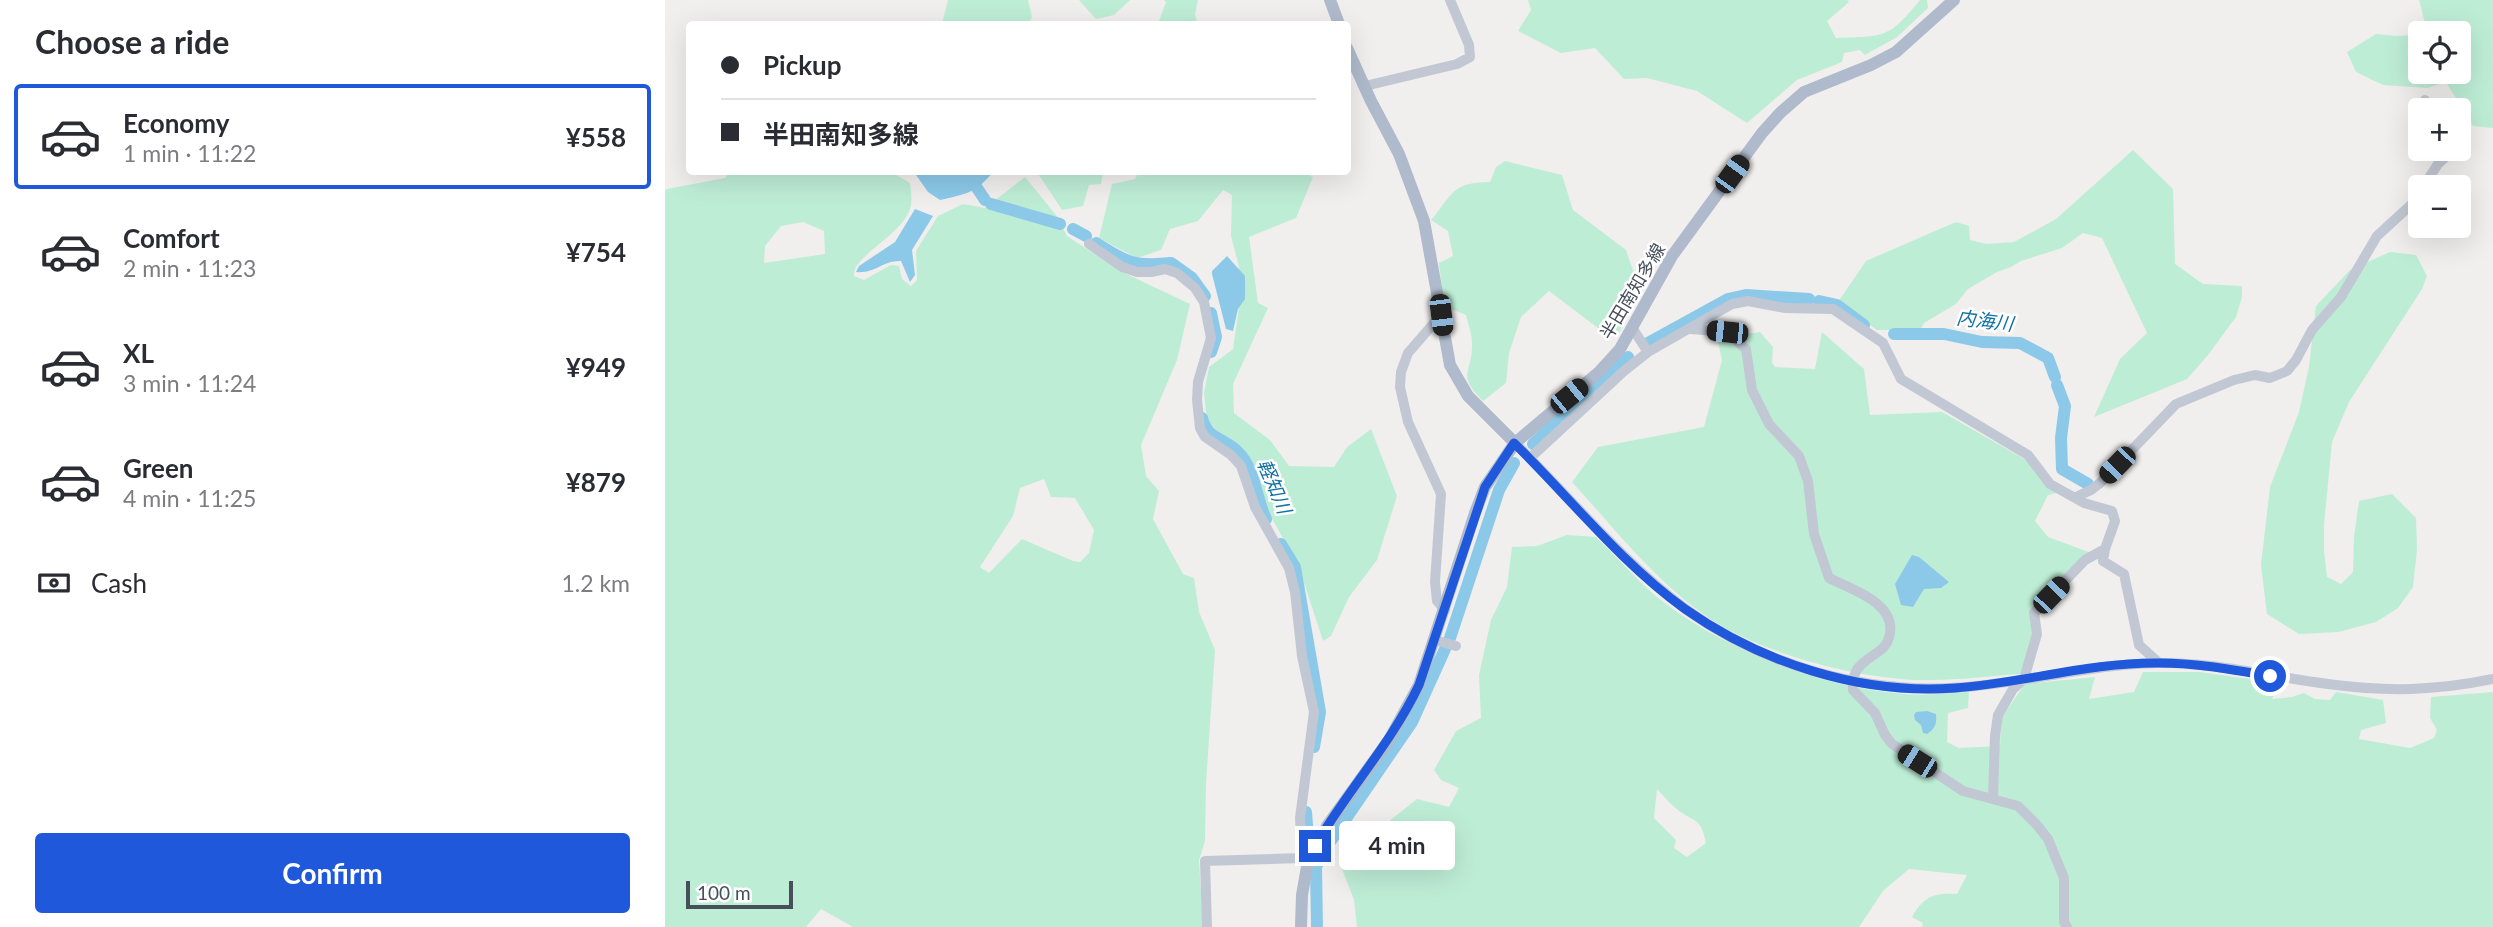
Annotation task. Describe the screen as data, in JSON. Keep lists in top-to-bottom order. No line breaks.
{"streets":{"main road":["半田南知多線"]},"water":["内海川","軽知川"],"scale_bar":"100 m","page":{"heading":"Choose a ride","map_buttons":["+","−"],"banner":["Pickup","半田南知多線"],"list":[{"name":"Economy","note":"1 min · 11:22","value":"¥558"},{"name":"Comfort","note":"2 min · 11:23","value":"¥754"},{"name":"XL","note":"3 min · 11:24","value":"¥949"},{"name":"Green","note":"4 min · 11:25","value":"¥879"}],"pay":["Cash","1.2 km"],"buttons":"Confirm","bubble":"4 min","scale":"100 m"}}
